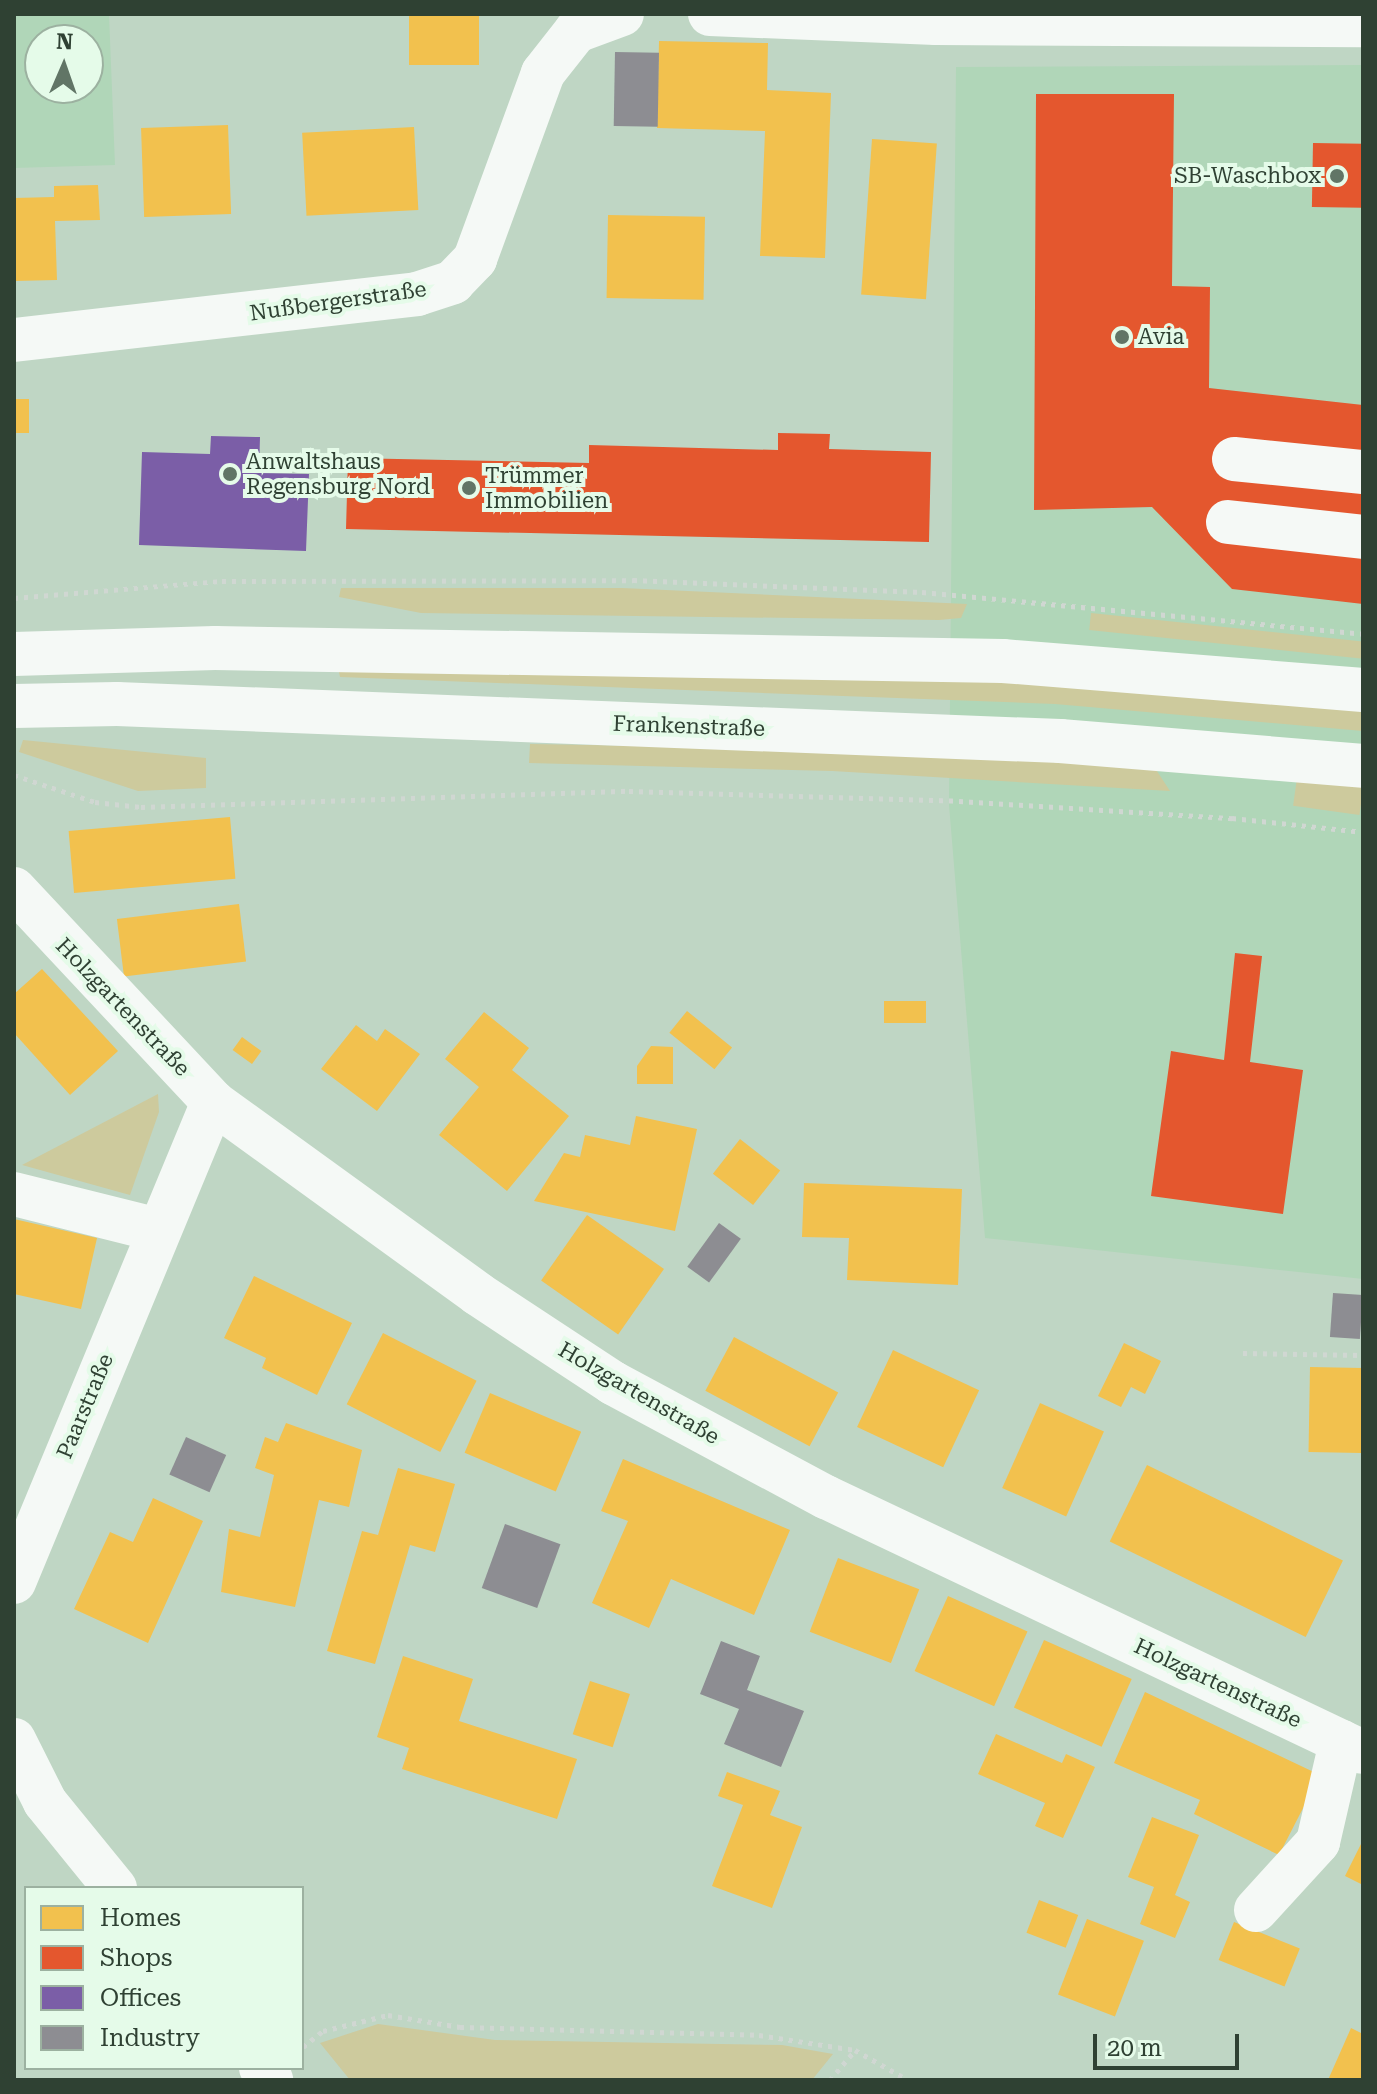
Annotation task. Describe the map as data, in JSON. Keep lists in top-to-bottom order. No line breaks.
{"streets":{"street":["Nußbergerstraße","Frankenstraße","Holzgartenstraße","Paarstraße"]},"crossings":[["Holzgartenstraße","Paarstraße"]],"places":["SB-Waschbox","Avia","Anwaltshaus Regensburg Nord","Trümmer Immobilien"],"legend":["Homes","Shops","Offices","Industry"],"scale_bar":"20 m","north":"top"}
